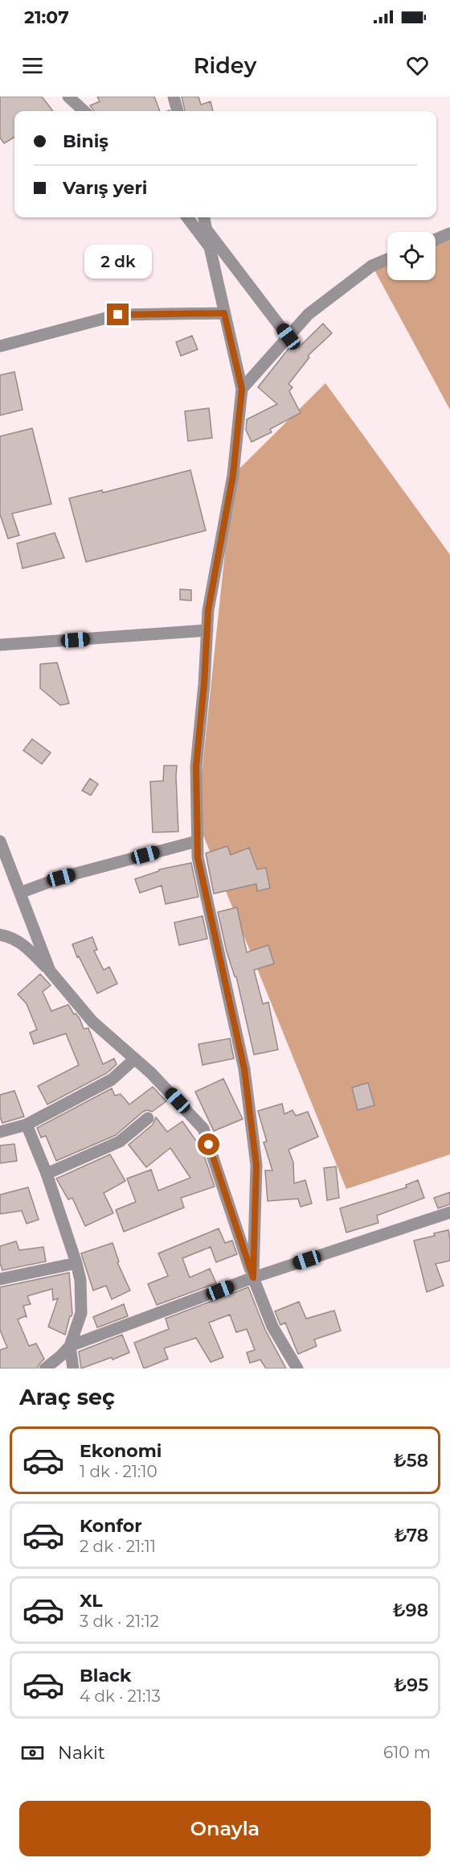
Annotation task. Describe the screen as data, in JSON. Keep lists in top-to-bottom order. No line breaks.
{"page":{"status":"21:07","header":"Ridey","banner":["Biniş","Varış yeri"],"bubble":"2 dk","heading":"Araç seç","list":[{"name":"Ekonomi","note":"1 dk · 21:10","value":"₺58"},{"name":"Konfor","note":"2 dk · 21:11","value":"₺78"},{"name":"XL","note":"3 dk · 21:12","value":"₺98"},{"name":"Black","note":"4 dk · 21:13","value":"₺95"}],"pay":["Nakit","610 m"],"buttons":"Onayla"}}
